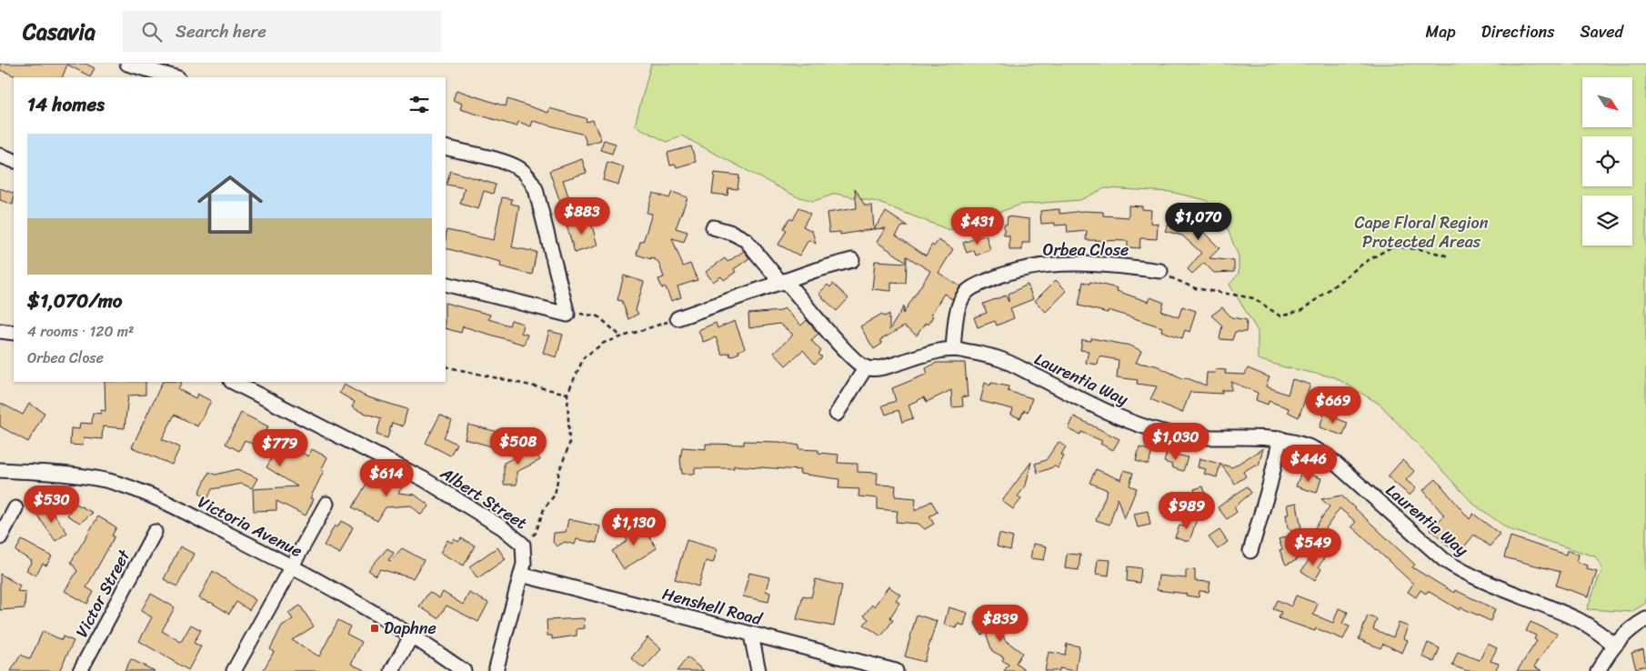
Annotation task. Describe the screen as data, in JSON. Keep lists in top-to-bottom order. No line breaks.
{"streets":{"street":["Orbea Close","Laurentia Way","Albert Street","Victoria Avenue","Victor Street","Henshell Road"]},"crossings":[["Orbea Close","Laurentia Way"]],"parks":["Cape Floral Region Protected Areas"],"places":{"transit":["Daphne"]},"north":"bottom right","page":{"header":"Casavia","search":"Search here","nav":["Map","Directions","Saved"],"heading":"14 homes","list":[{"name":"$1,070/mo","note":"4 rooms · 120 m² · Orbea Close"}],"price":["$883","$1,070","$431","$669","$1,030","$508","$779","$446","$614","$530","$989","$1,130","$549","$839"]}}
